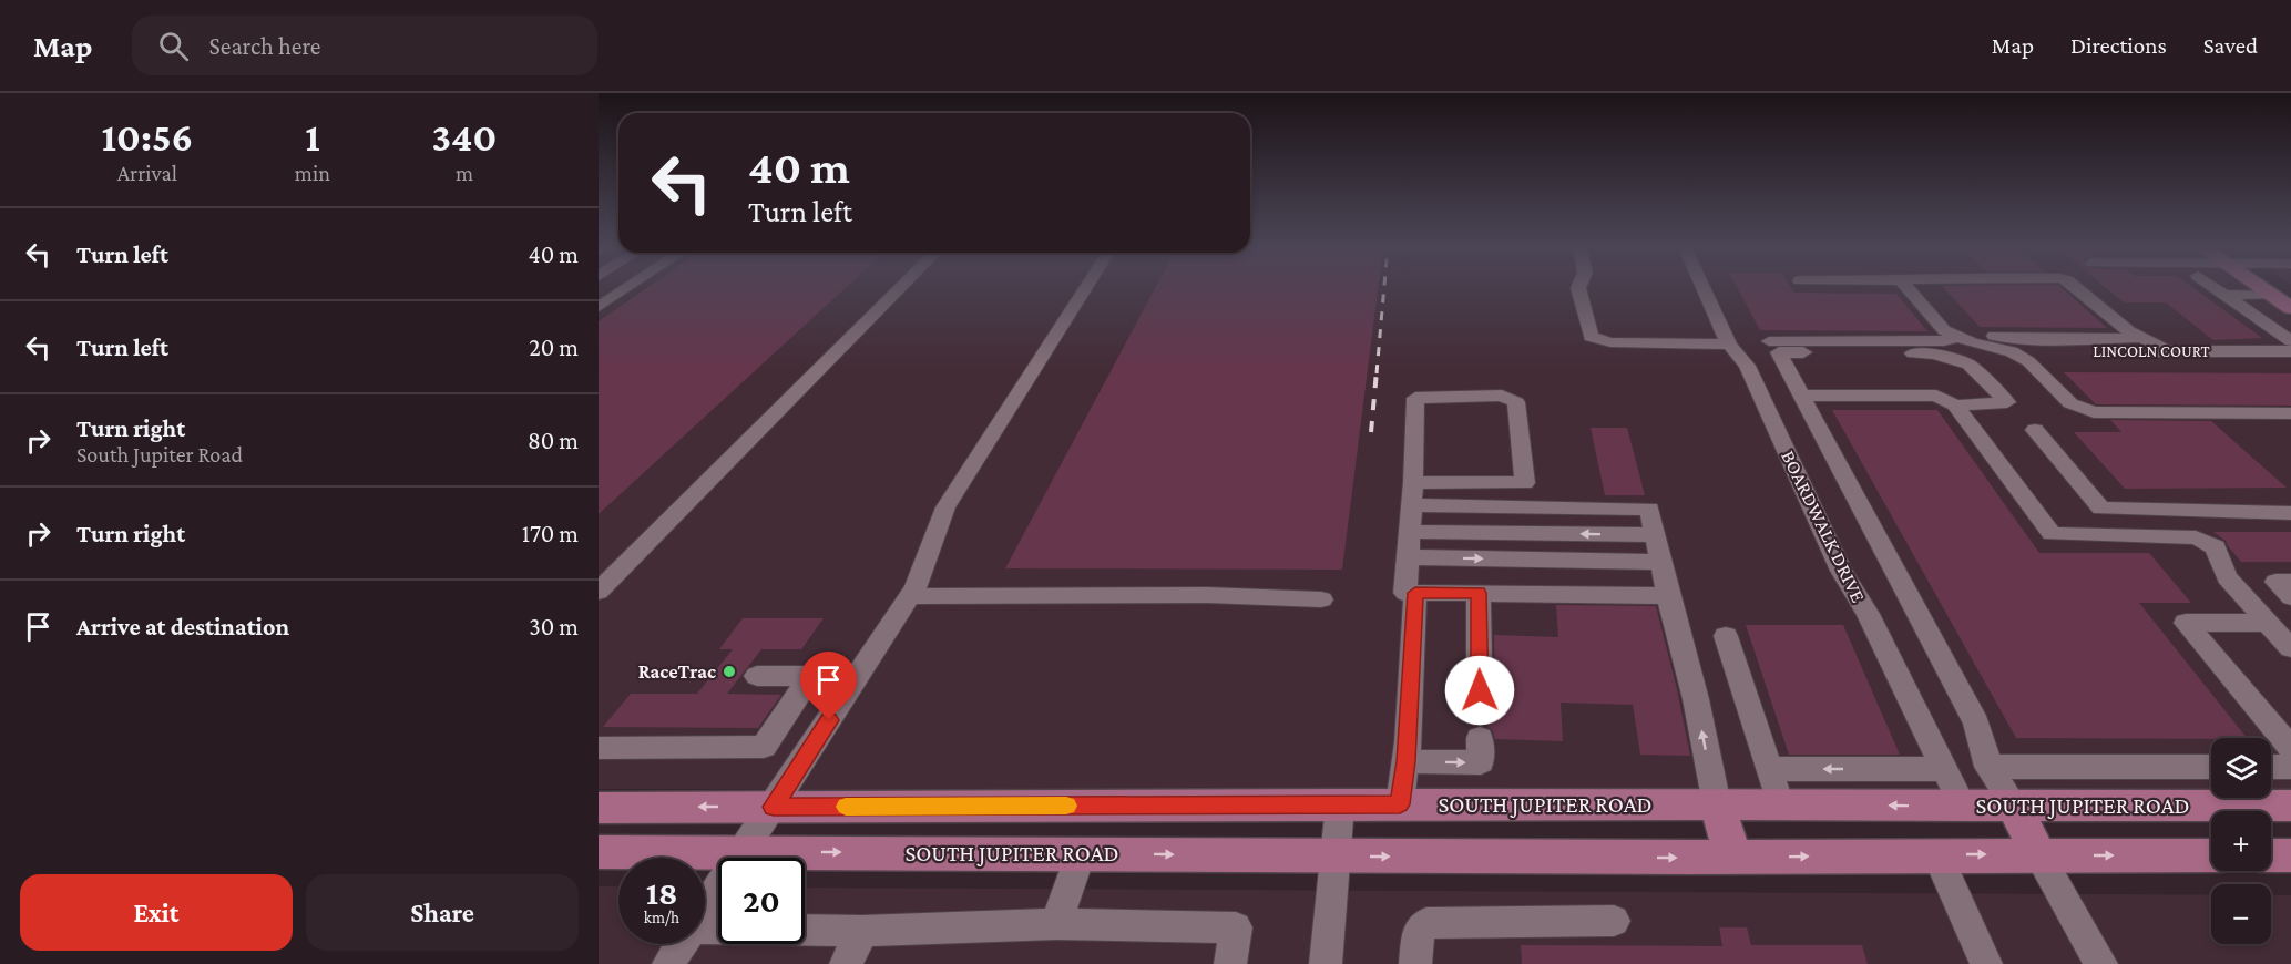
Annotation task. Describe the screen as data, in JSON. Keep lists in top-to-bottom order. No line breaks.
{"streets":{"main road":["SOUTH JUPITER ROAD"],"street":["LINCOLN COURT","BOARDWALK DRIVE"]},"crossings":[["BOARDWALK DRIVE","SOUTH JUPITER ROAD"]],"places":["RaceTrac"],"page":{"header":"Map","search":"Search here","nav":["Map","Directions","Saved"],"eta":["10:56","Arrival","1","min","340","m"],"turn":["40 m","Turn left"],"list":[{"name":"Turn left","value":"40 m"},{"name":"Turn left","value":"20 m"},{"name":"Turn right","note":"South Jupiter Road","value":"80 m"},{"name":"Turn right","value":"170 m"},{"name":"Arrive at destination","value":"30 m"}],"map_buttons":["+","−"],"speed":"18 km/h","limit":"20","buttons":["Exit","Share"]}}
